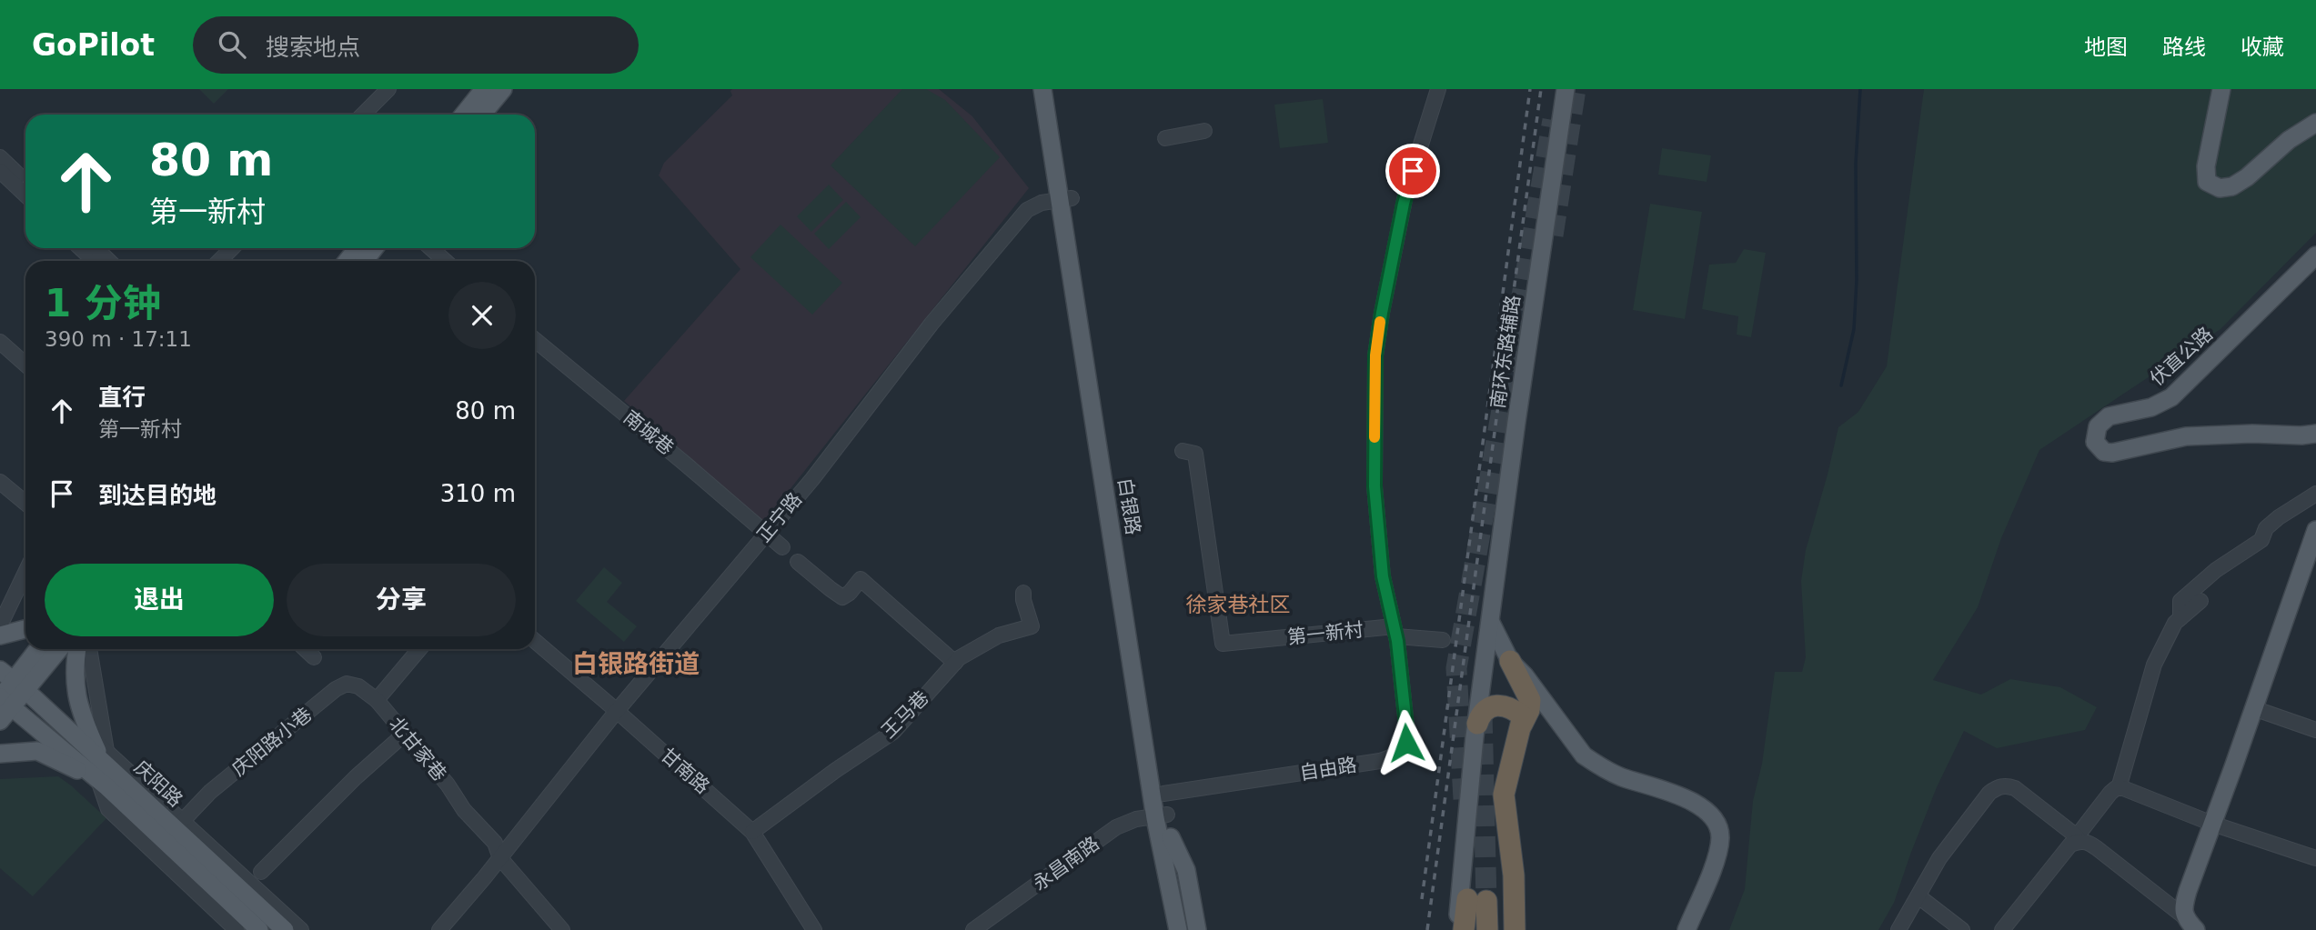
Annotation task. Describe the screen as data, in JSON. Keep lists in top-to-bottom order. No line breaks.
{"streets":{"main road":["南环东路辅路","伏直公路","白银路","庆阳路"],"street":["南城巷","正宁路","第一新村","王马巷","庆阳路小巷","北甘家巷","自由路","甘南路","永昌南路"]},"crossings":[["南城巷","正宁路"],["白银路","正宁路"],["白银路","自由路"],["白银路","永昌南路"],["正宁路","北甘家巷"],["正宁路","甘南路"],["第一新村","自由路"],["王马巷","甘南路"],["庆阳路小巷","北甘家巷"],["庆阳路小巷","庆阳路"]],"districts":["徐家巷社区","白银路街道"],"page":{"header":"GoPilot","search":"搜索地点","nav":["地图","路线","收藏"],"turn":["80 m","第一新村"],"heading":["1 分钟","390 m · 17:11"],"list":[{"name":"直行","note":"第一新村","value":"80 m"},{"name":"到达目的地","value":"310 m"}],"buttons":["退出","分享"]}}
